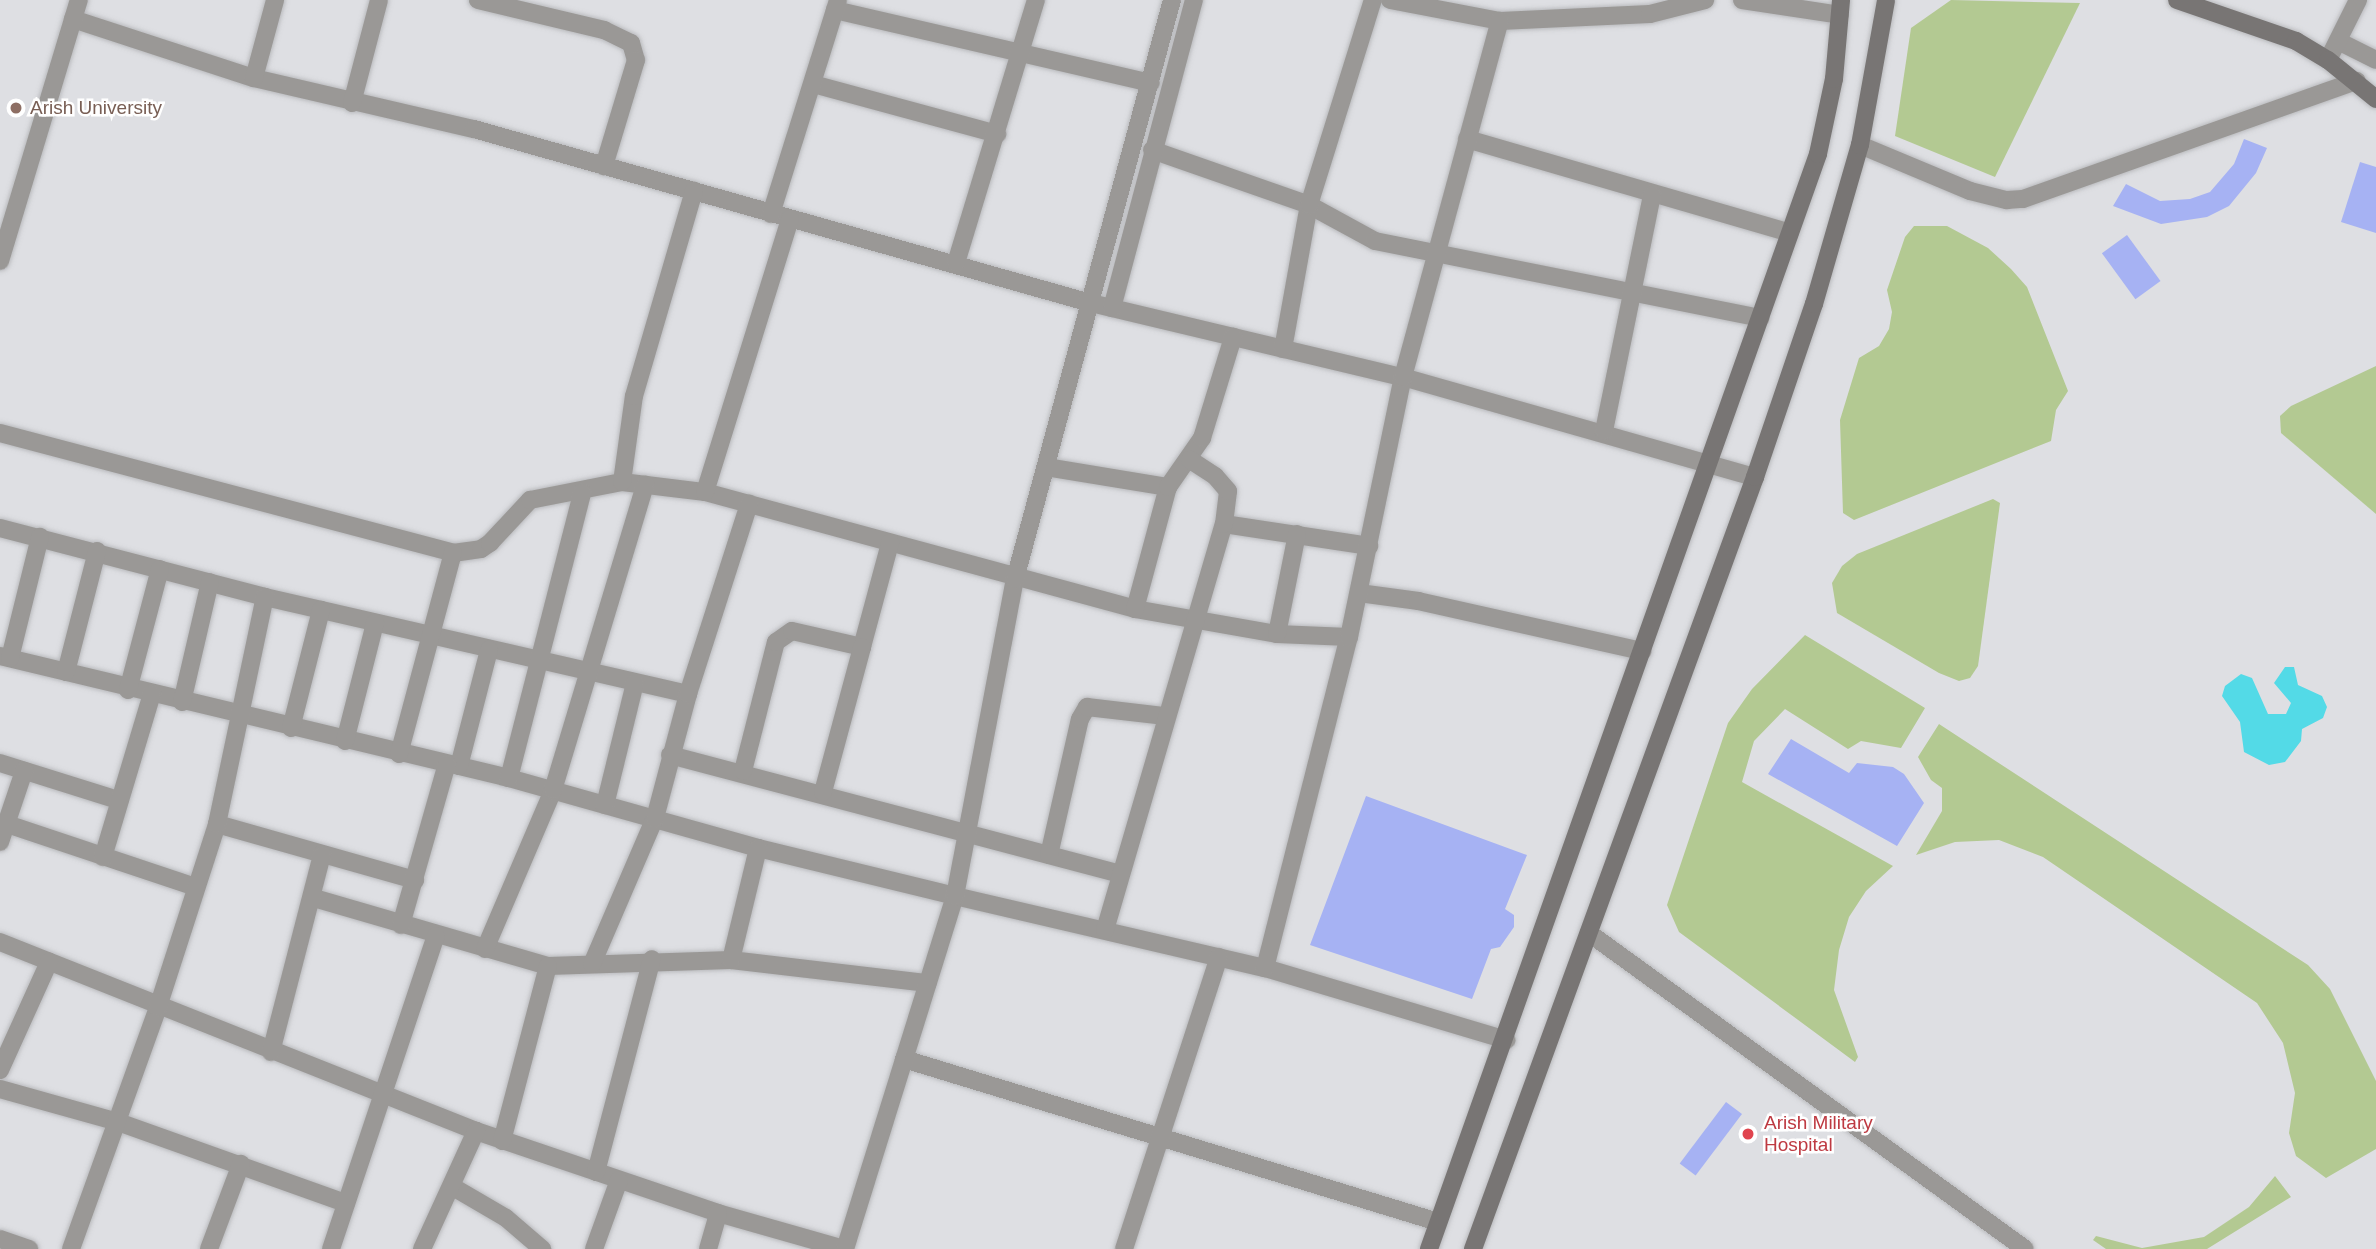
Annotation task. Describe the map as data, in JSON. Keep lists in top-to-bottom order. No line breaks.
{"places":["Arish University","Arish Military Hospital"]}
